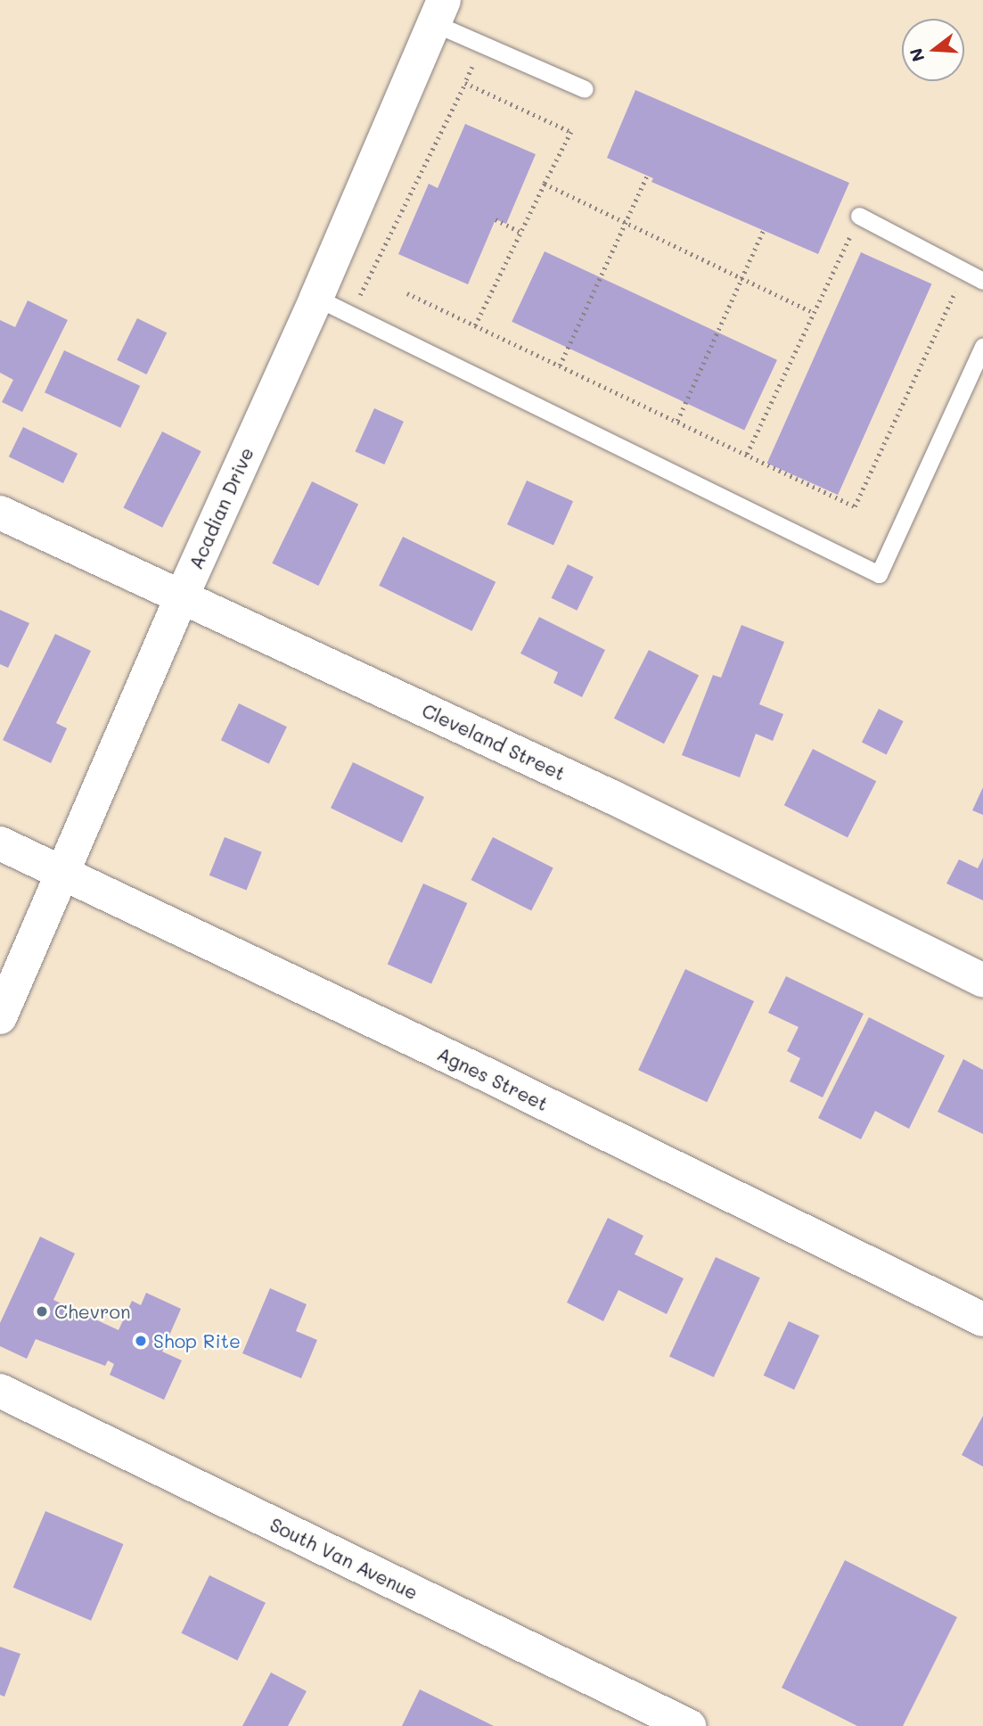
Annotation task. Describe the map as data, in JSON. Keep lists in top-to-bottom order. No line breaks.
{"streets":{"street":["Acadian Drive","Cleveland Street","Agnes Street","South Van Avenue"]},"crossings":[["Acadian Drive","Cleveland Street"],["Acadian Drive","Agnes Street"]],"places":["Chevron","Shop Rite"],"north":"left"}
